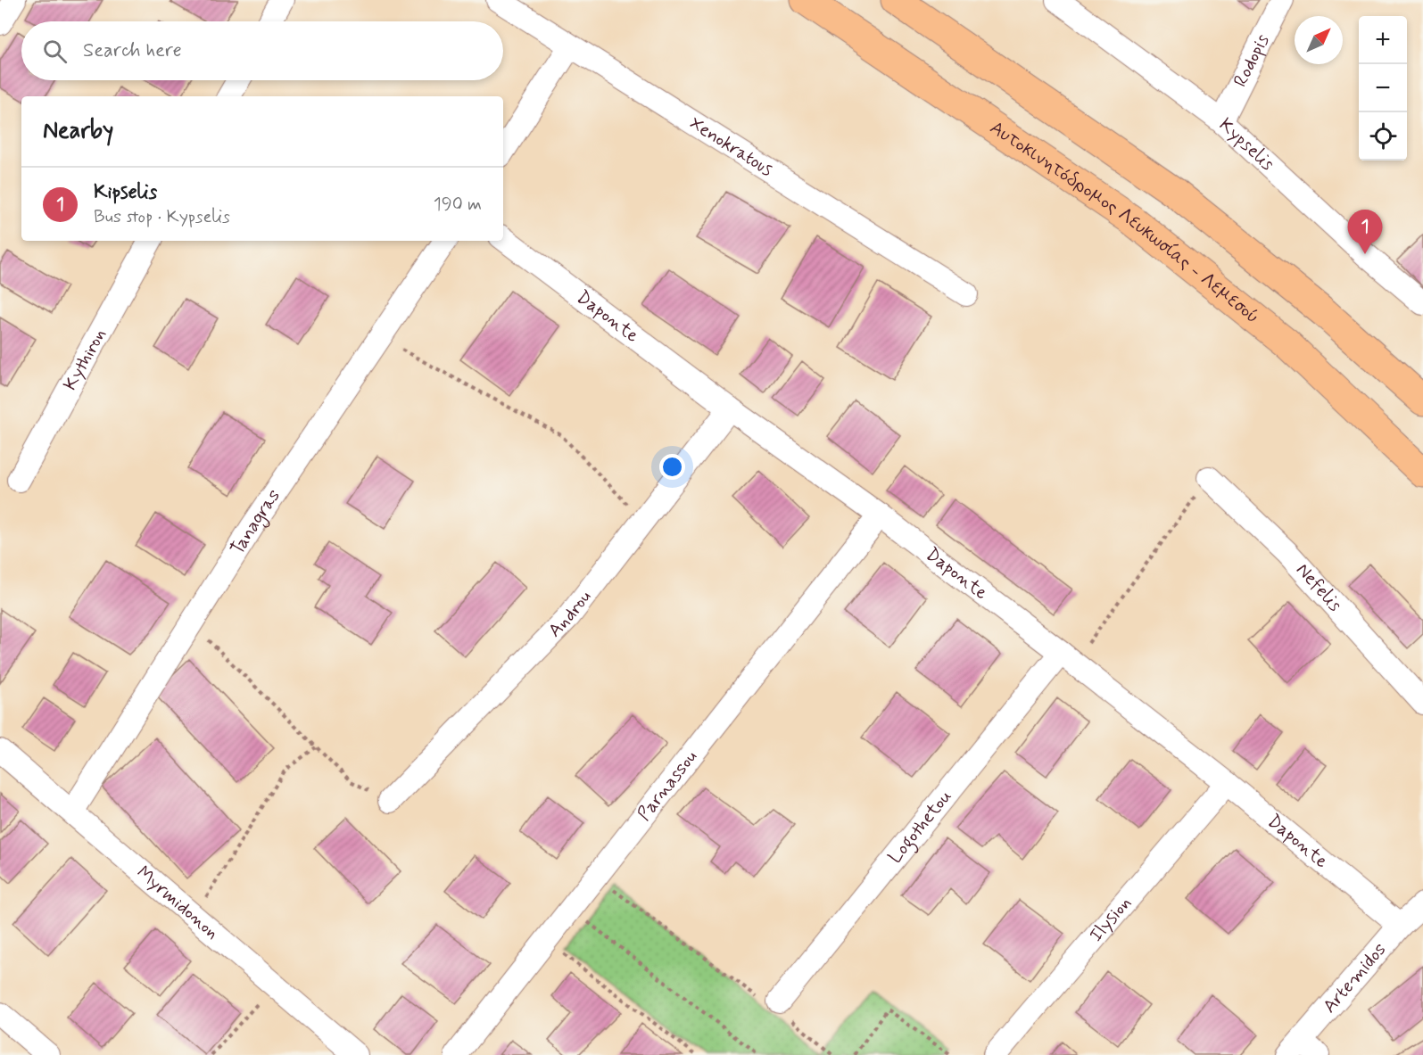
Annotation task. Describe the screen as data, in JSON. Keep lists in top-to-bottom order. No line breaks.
{"streets":{"highway":["Αυτοκινητόδρομος Λευκωσίας - Λεμεσού"],"street":["Rodopis","Kypselis","Xenokratous","Daponte","Kythiron","Tanagras","Nefelis","Androu","Parnassou","Logothetou","Myrmidonon","Ilysion","Artemidos"]},"crossings":[["Rodopis","Kypselis"],["Daponte","Androu"],["Daponte","Parnassou"],["Daponte","Logothetou"],["Daponte","Ilysion"],["Daponte","Artemidos"],["Tanagras","Myrmidonon"]],"north":"top right","page":{"map_buttons":["+","−"],"search":"Search here","heading":"Nearby","list":[{"mark":"1","name":"Kipselis","note":"Bus stop · Kypselis","value":"190 m"}],"pins":"1"}}
